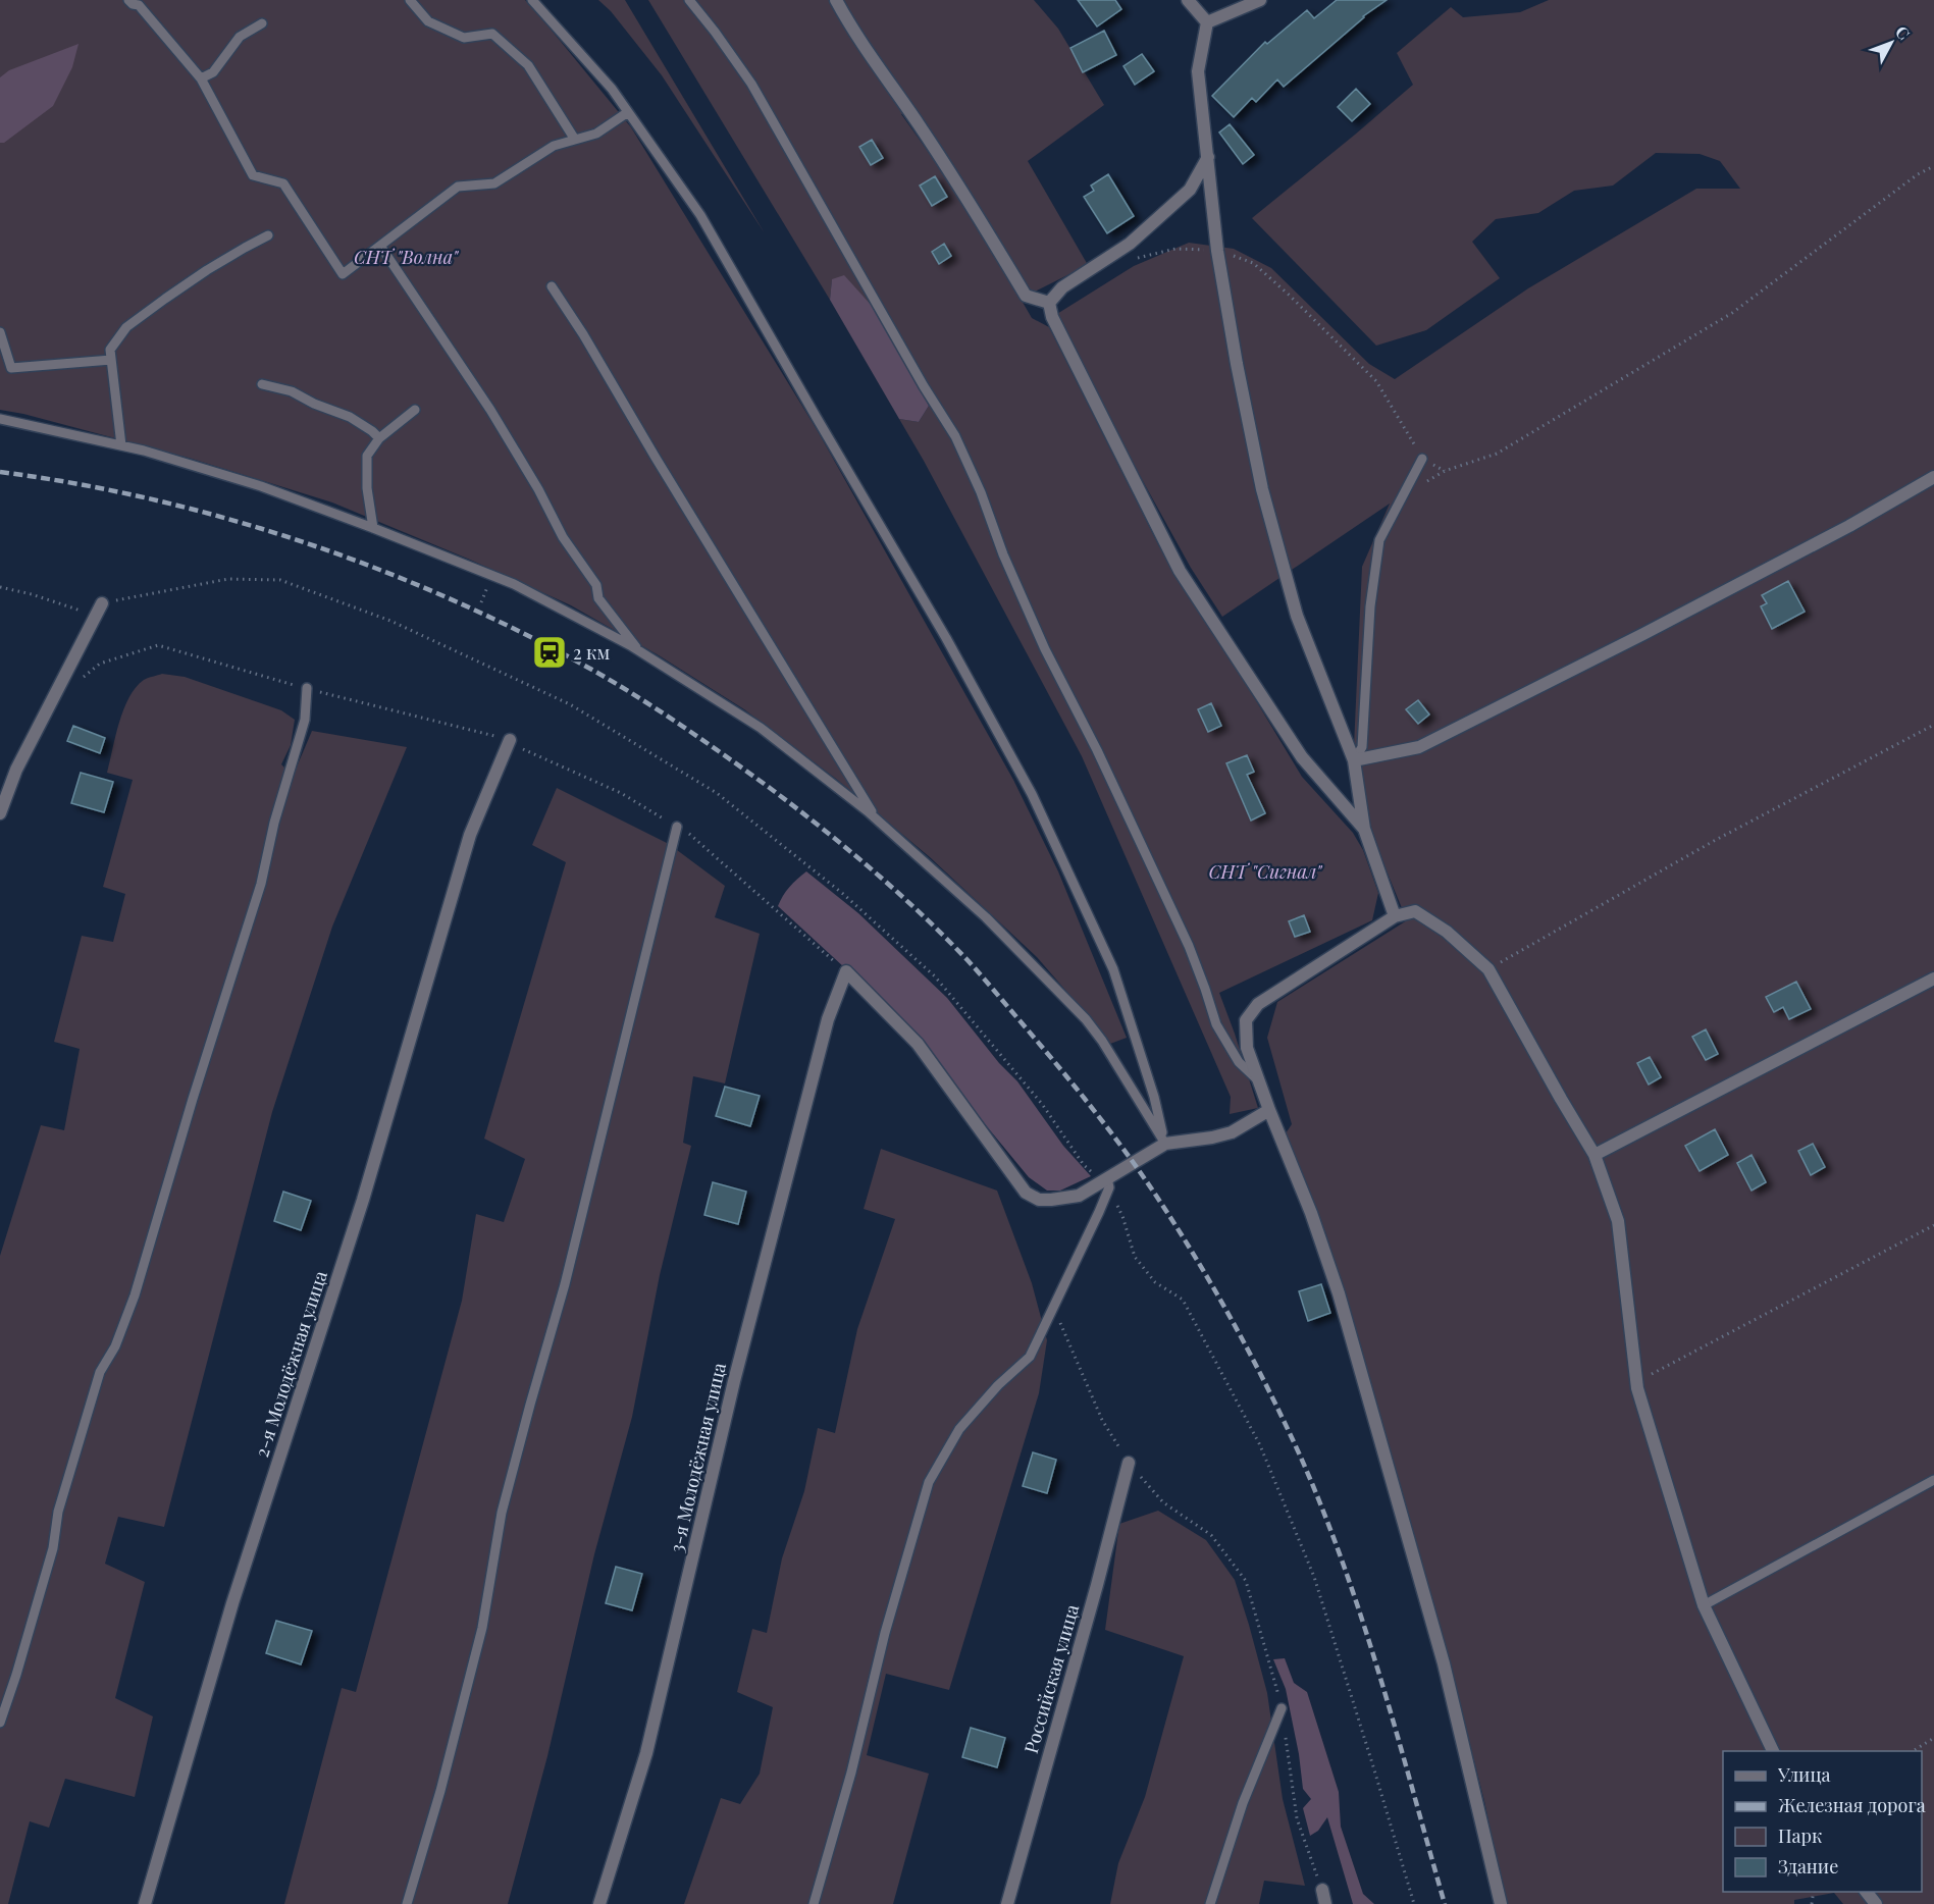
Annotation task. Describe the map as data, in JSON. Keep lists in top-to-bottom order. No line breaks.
{"streets":{"street":["2-я Молодёжная улица","3-я Молодёжная улица","Российская улица"]},"parks":["СНТ \"Волна\"","СНТ \"Сигнал\""],"places":{"station":["2 км"]},"legend":["Улица","Железная дорога","Парк","Здание"],"north":"top right"}
